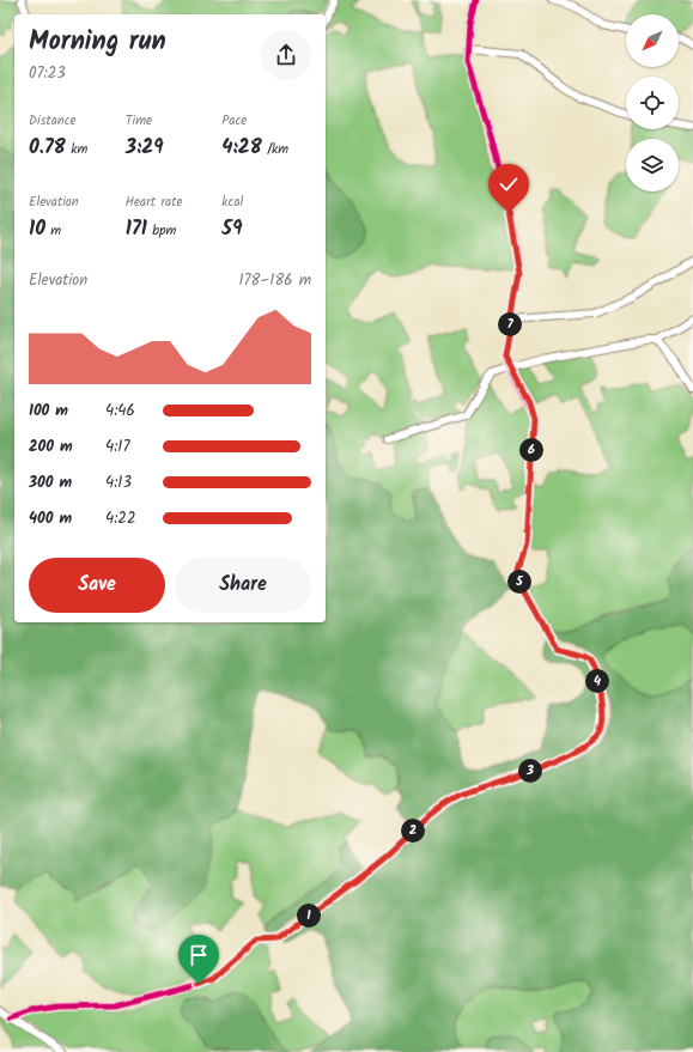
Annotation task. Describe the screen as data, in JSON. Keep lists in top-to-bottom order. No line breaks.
{"north":"bottom left","page":{"heading":["Morning run","07:23"],"stats":[["Distance","0.78 km"],["Time","3:29"],["Pace","4:28 /km"],["Elevation","10 m"],["Heart rate","171 bpm"],["kcal","59"]],"chart":["Elevation","178–186 m"],"pins":["7","6","5","4","3","2","1"],"list":[{"name":"100 m","note":"4:46"},{"name":"200 m","note":"4:17"},{"name":"300 m","note":"4:13"},{"name":"400 m","note":"4:22"}],"buttons":["Save","Share"]}}
